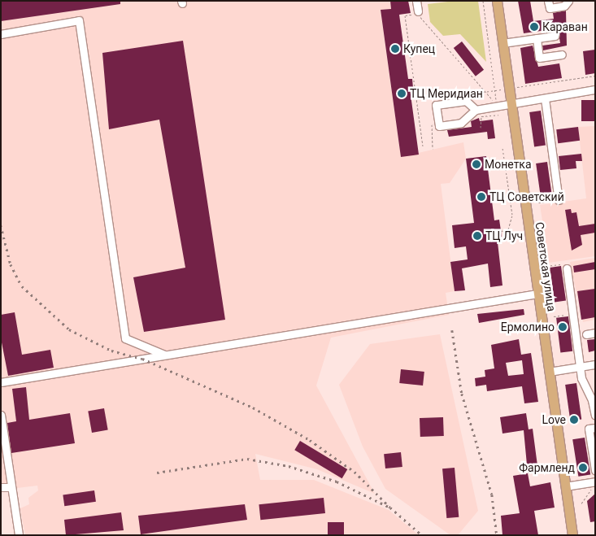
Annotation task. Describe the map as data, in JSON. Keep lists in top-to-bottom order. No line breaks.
{"streets":{"main road":["Советская улица"]},"places":["Караван","Купец","ТЦ Меридиан","Монетка","ТЦ Советский","ТЦ Луч","Ермолино","Love","Фармленд"]}
